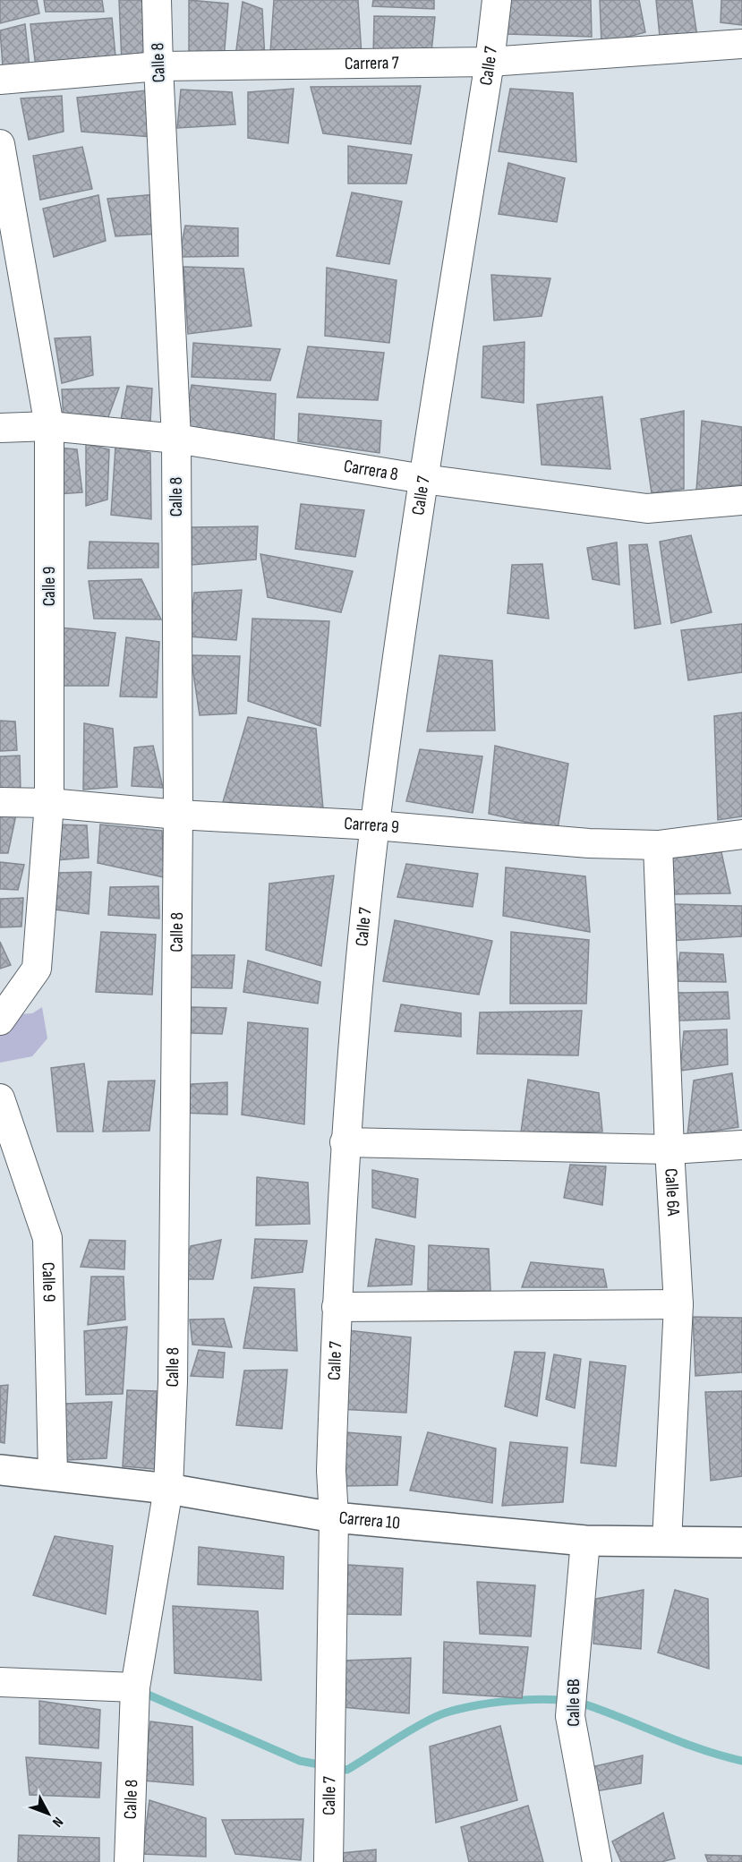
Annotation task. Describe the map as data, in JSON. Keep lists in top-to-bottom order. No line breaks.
{"streets":{"street":["Calle 8","Carrera 7","Calle 7","Carrera 8","Calle 9","Carrera 9","Calle 6A","Carrera 10","Calle 6B"]},"crossings":[["Calle 8","Carrera 7"],["Calle 8","Carrera 8"],["Calle 8","Carrera 9"],["Calle 8","Carrera 10"],["Carrera 7","Calle 7"],["Calle 7","Carrera 8"],["Calle 7","Carrera 9"],["Calle 7","Carrera 10"],["Carrera 8","Calle 9"],["Calle 9","Carrera 9"],["Calle 9","Carrera 10"],["Carrera 9","Calle 6A"],["Calle 6A","Carrera 10"],["Carrera 10","Calle 6B"]],"north":"bottom right"}
